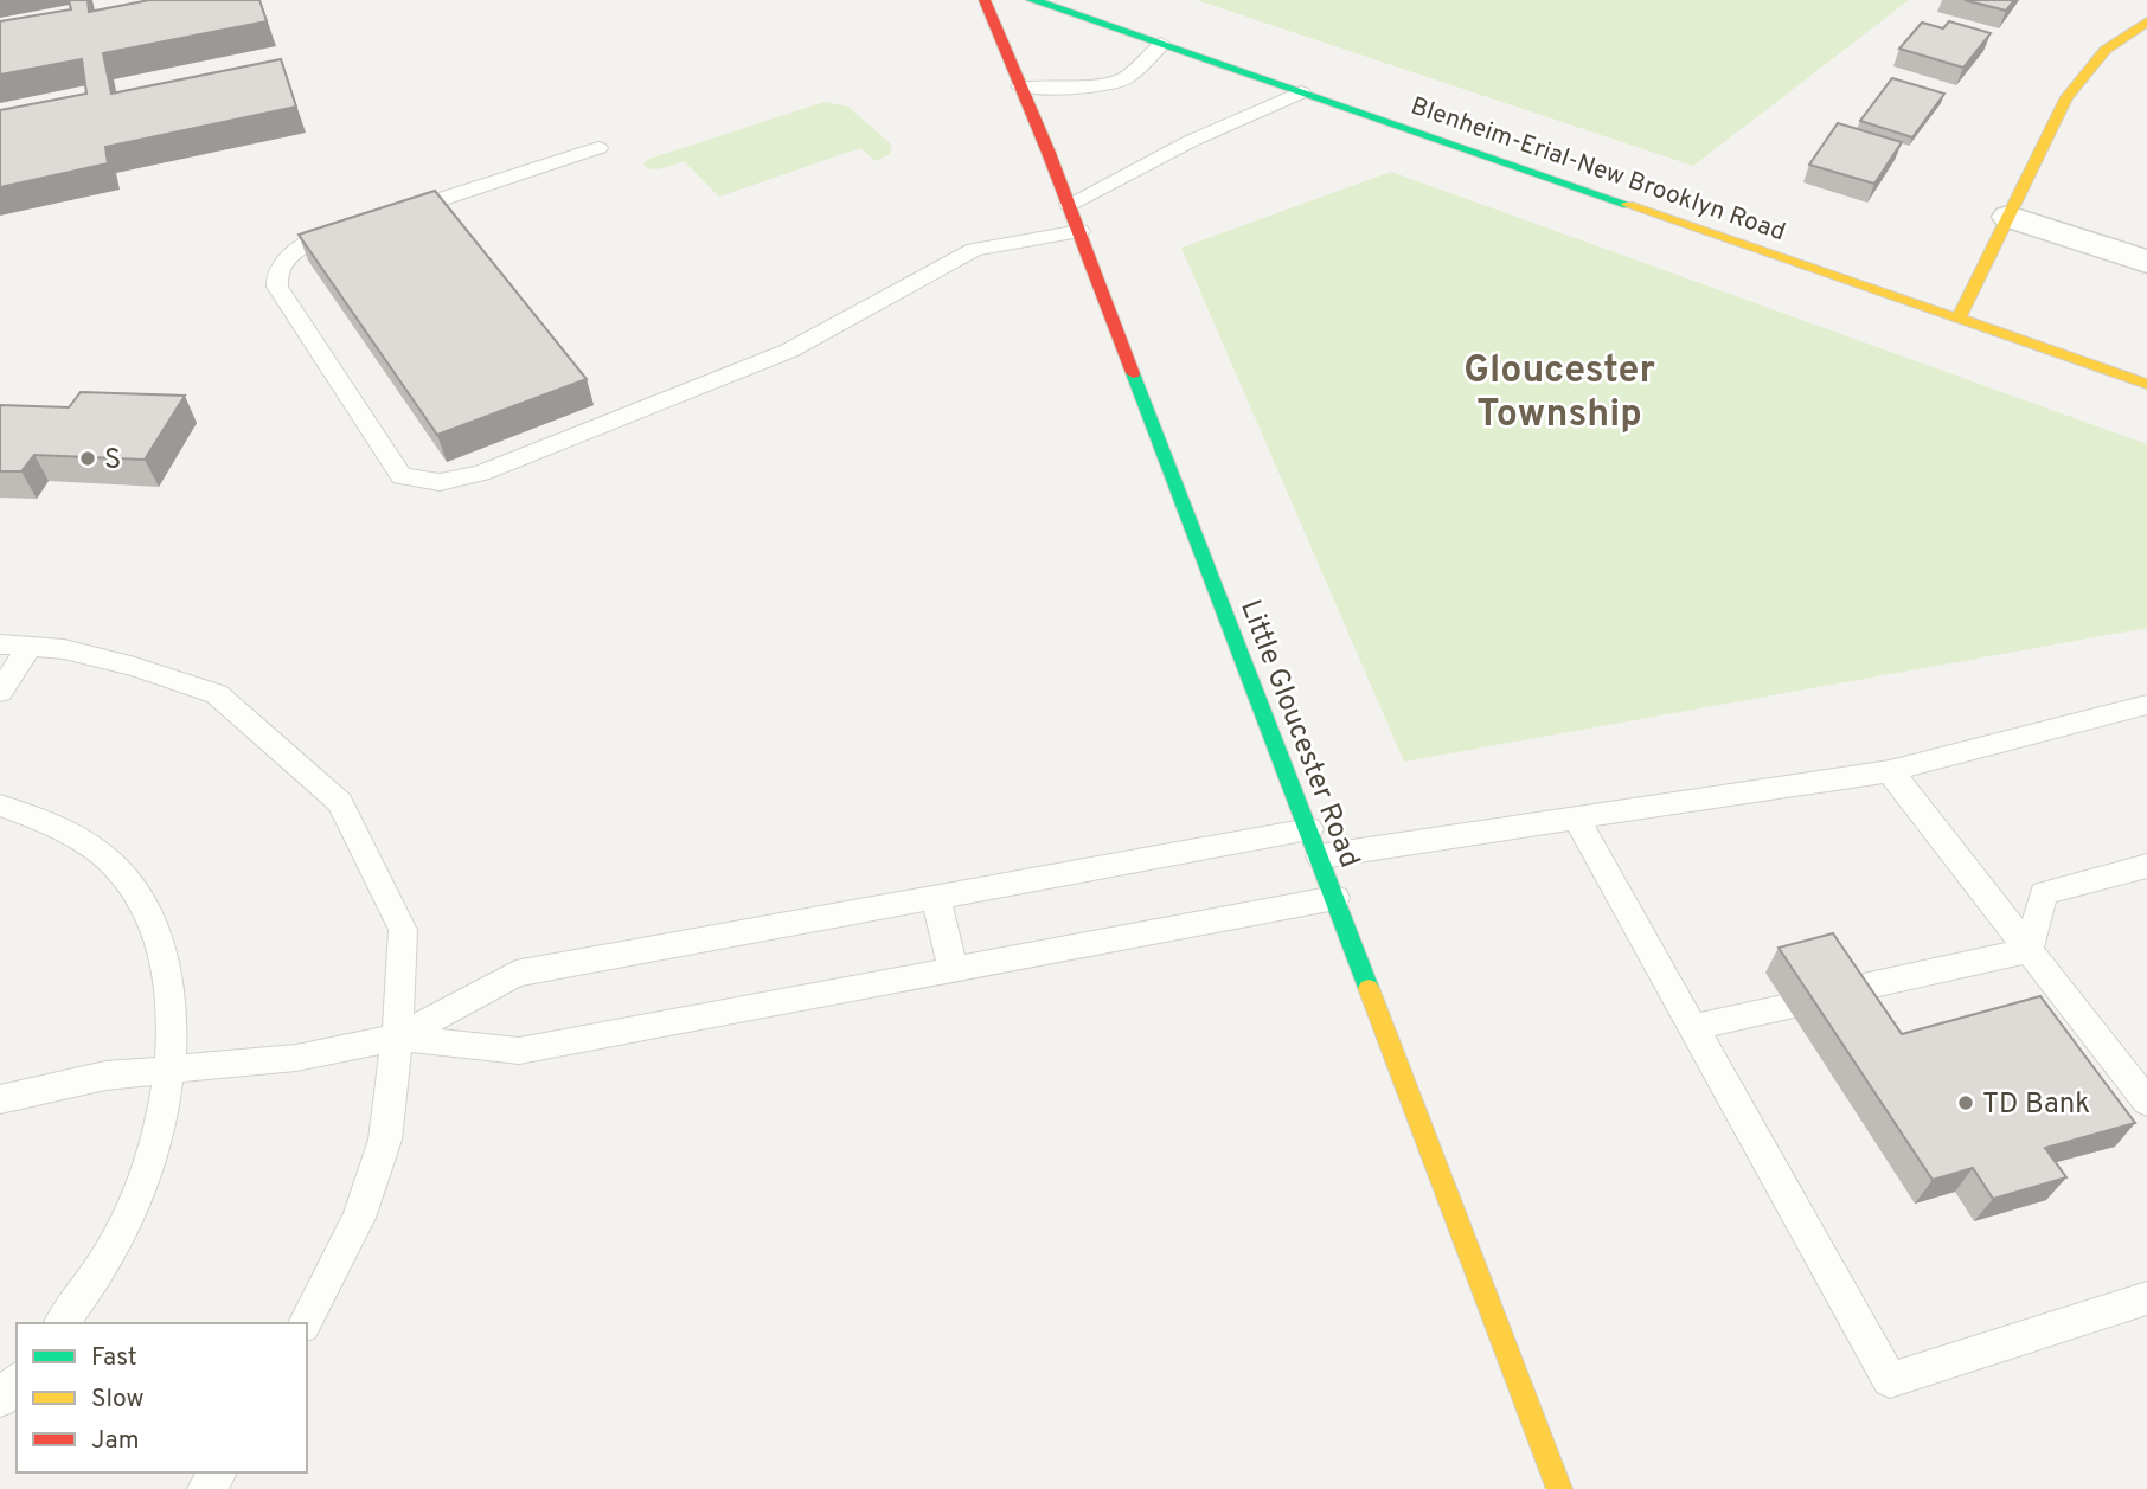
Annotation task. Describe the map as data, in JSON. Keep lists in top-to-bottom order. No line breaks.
{"streets":{"street":["Blenheim-Erial-New Brooklyn Road","Little Gloucester Road"]},"districts":["Gloucester Township"],"places":["S","TD Bank"],"legend":["Fast","Slow","Jam"]}
